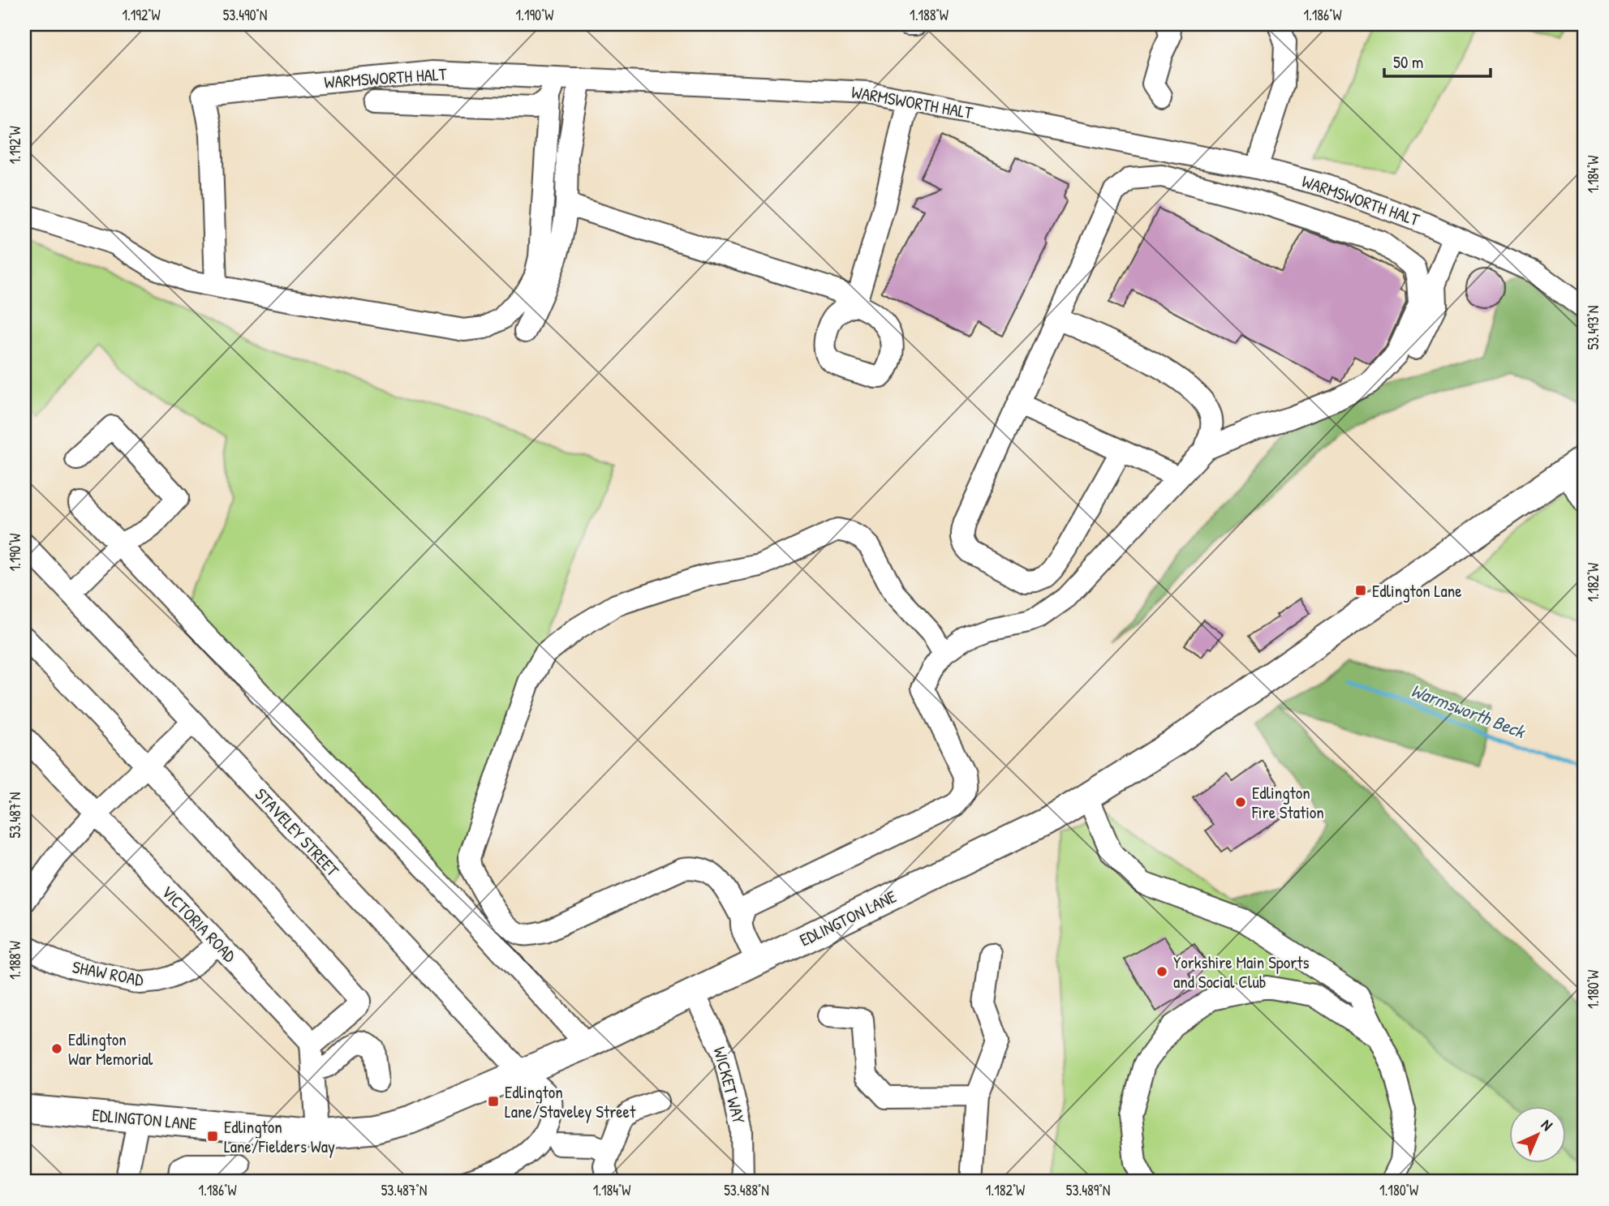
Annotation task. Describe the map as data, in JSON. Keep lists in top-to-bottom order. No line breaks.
{"streets":{"main road":["EDLINGTON LANE"],"street":["WARMSWORTH HALT","STAVELEY STREET","VICTORIA ROAD","SHAW ROAD","WICKET WAY"]},"crossings":[["STAVELEY STREET","EDLINGTON LANE"],["EDLINGTON LANE","WICKET WAY"],["VICTORIA ROAD","SHAW ROAD"]],"water":["Warmsworth Beck"],"places":{"transit":["Edlington Lane","Edlington Lane/Staveley Street","Edlington Lane/Fielders Way"],"other":["Edlington Fire Station","Yorkshire Main Sports and Social Club","Edlington War Memorial"]},"scale_bar":"50 m","north":"top right","coordinates":["1.192°W","53.490°N","1.190°W","1.188°W","1.186°W","1.184°W","53.493°N","1.182°W","53.487°N","1.180°W","53.488°N","53.489°N"]}
